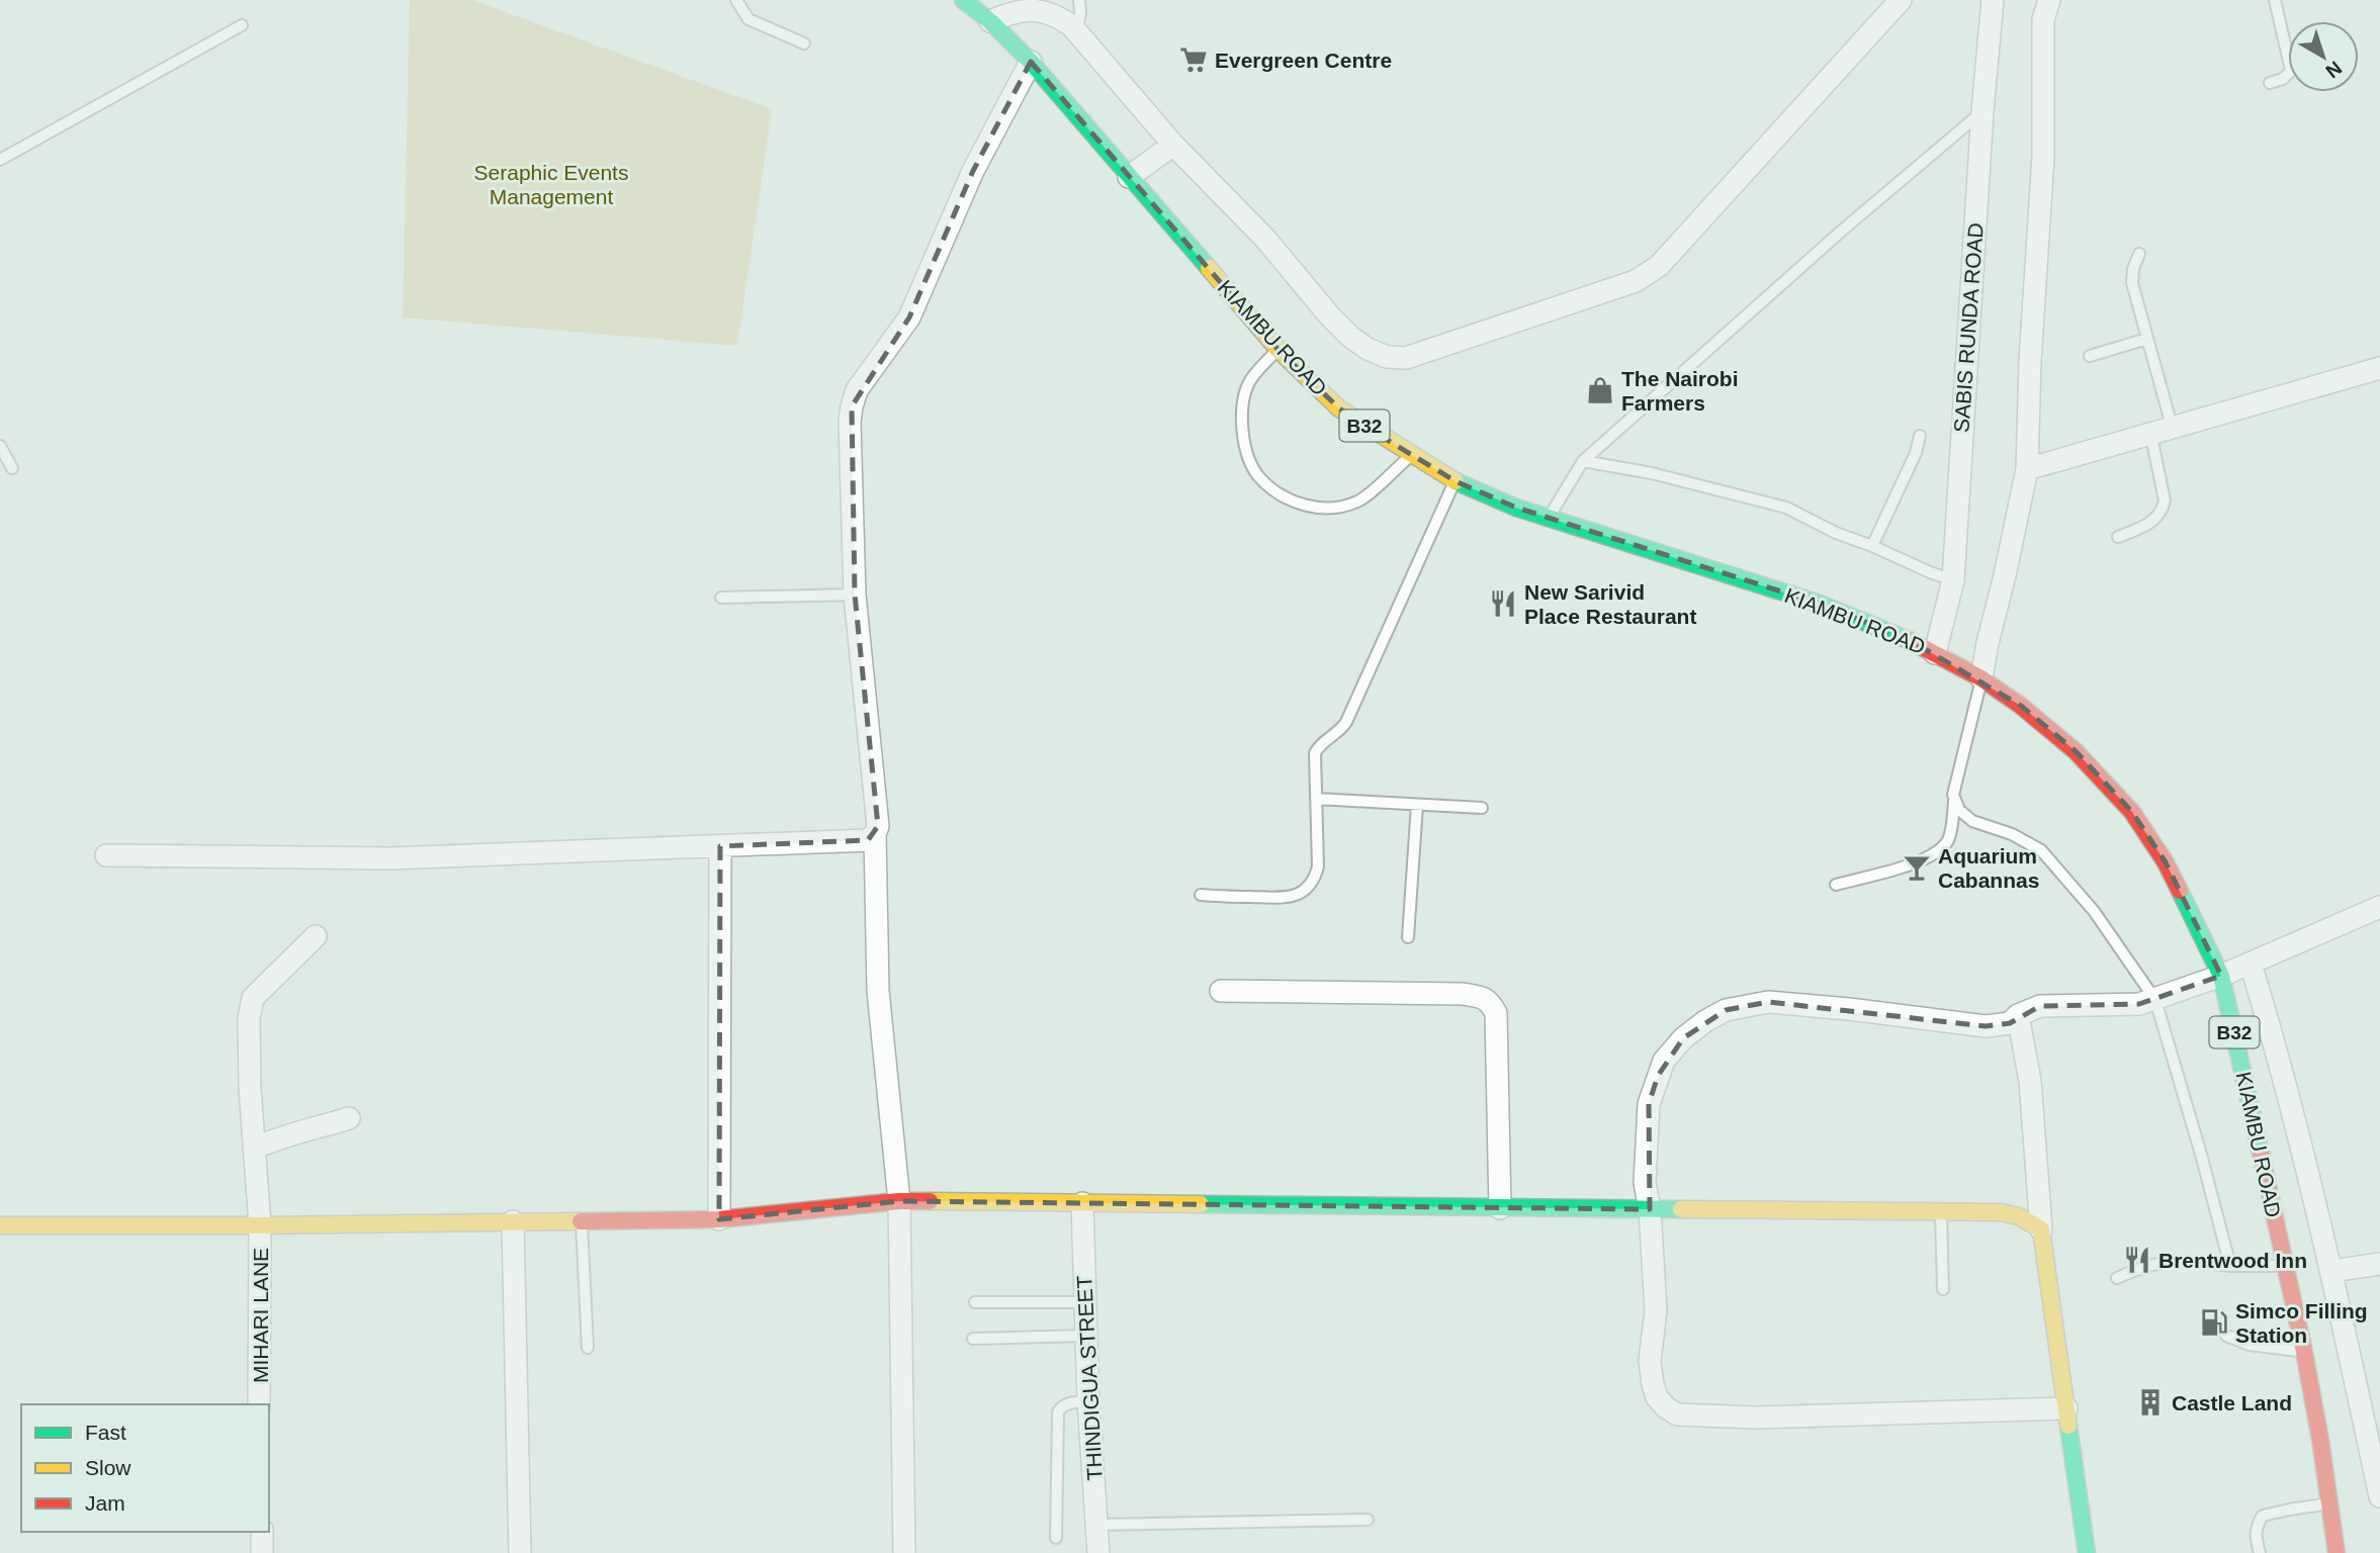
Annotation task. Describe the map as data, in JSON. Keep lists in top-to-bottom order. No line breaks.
{"streets":{"main road":["KIAMBU ROAD","B32"],"street":["SABIS RUNDA ROAD","MIHARI LANE","THINDIGUA STREET"]},"crossings":[["SABIS RUNDA ROAD","KIAMBU ROAD"]],"parks":["Seraphic Events Management"],"places":{"supermarket":["Evergreen Centre"],"shop":["The Nairobi Farmers"],"restaurant":["New Sarivid Place Restaurant","Brentwood Inn"],"bar":["Aquarium Cabannas"],"fuel station":["Simco Filling Station"],"building":["Castle Land"]},"legend":["Fast","Slow","Jam"],"north":"bottom right"}
